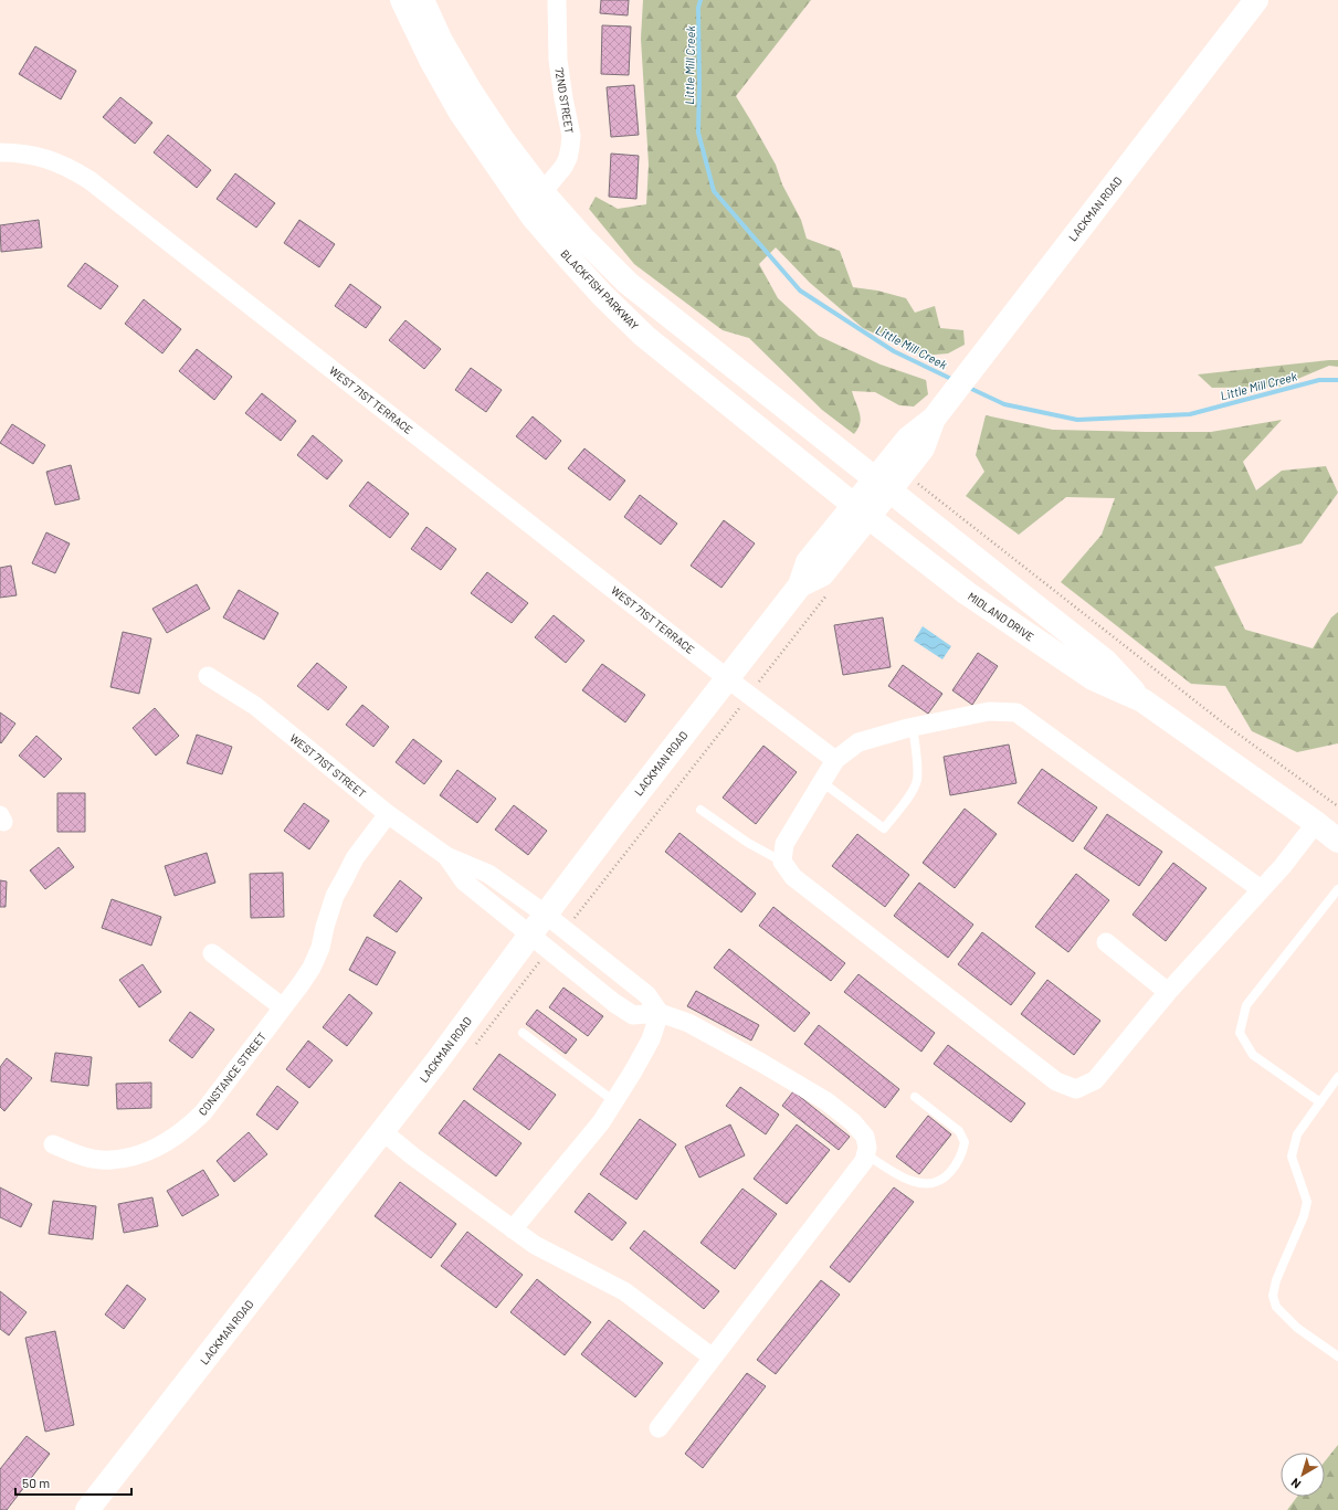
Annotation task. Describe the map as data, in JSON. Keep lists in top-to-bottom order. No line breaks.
{"streets":{"main road":["LACKMAN ROAD","BLACKFISH PARKWAY","MIDLAND DRIVE"],"street":["72ND STREET","WEST 71ST TERRACE","WEST 71ST STREET","CONSTANCE STREET"]},"crossings":[["LACKMAN ROAD","BLACKFISH PARKWAY"],["LACKMAN ROAD","WEST 71ST TERRACE"],["LACKMAN ROAD","MIDLAND DRIVE"],["LACKMAN ROAD","WEST 71ST STREET"],["BLACKFISH PARKWAY","MIDLAND DRIVE"],["WEST 71ST STREET","CONSTANCE STREET"]],"water":["Little Mill Creek"],"scale_bar":"50 m","north":"bottom left"}
